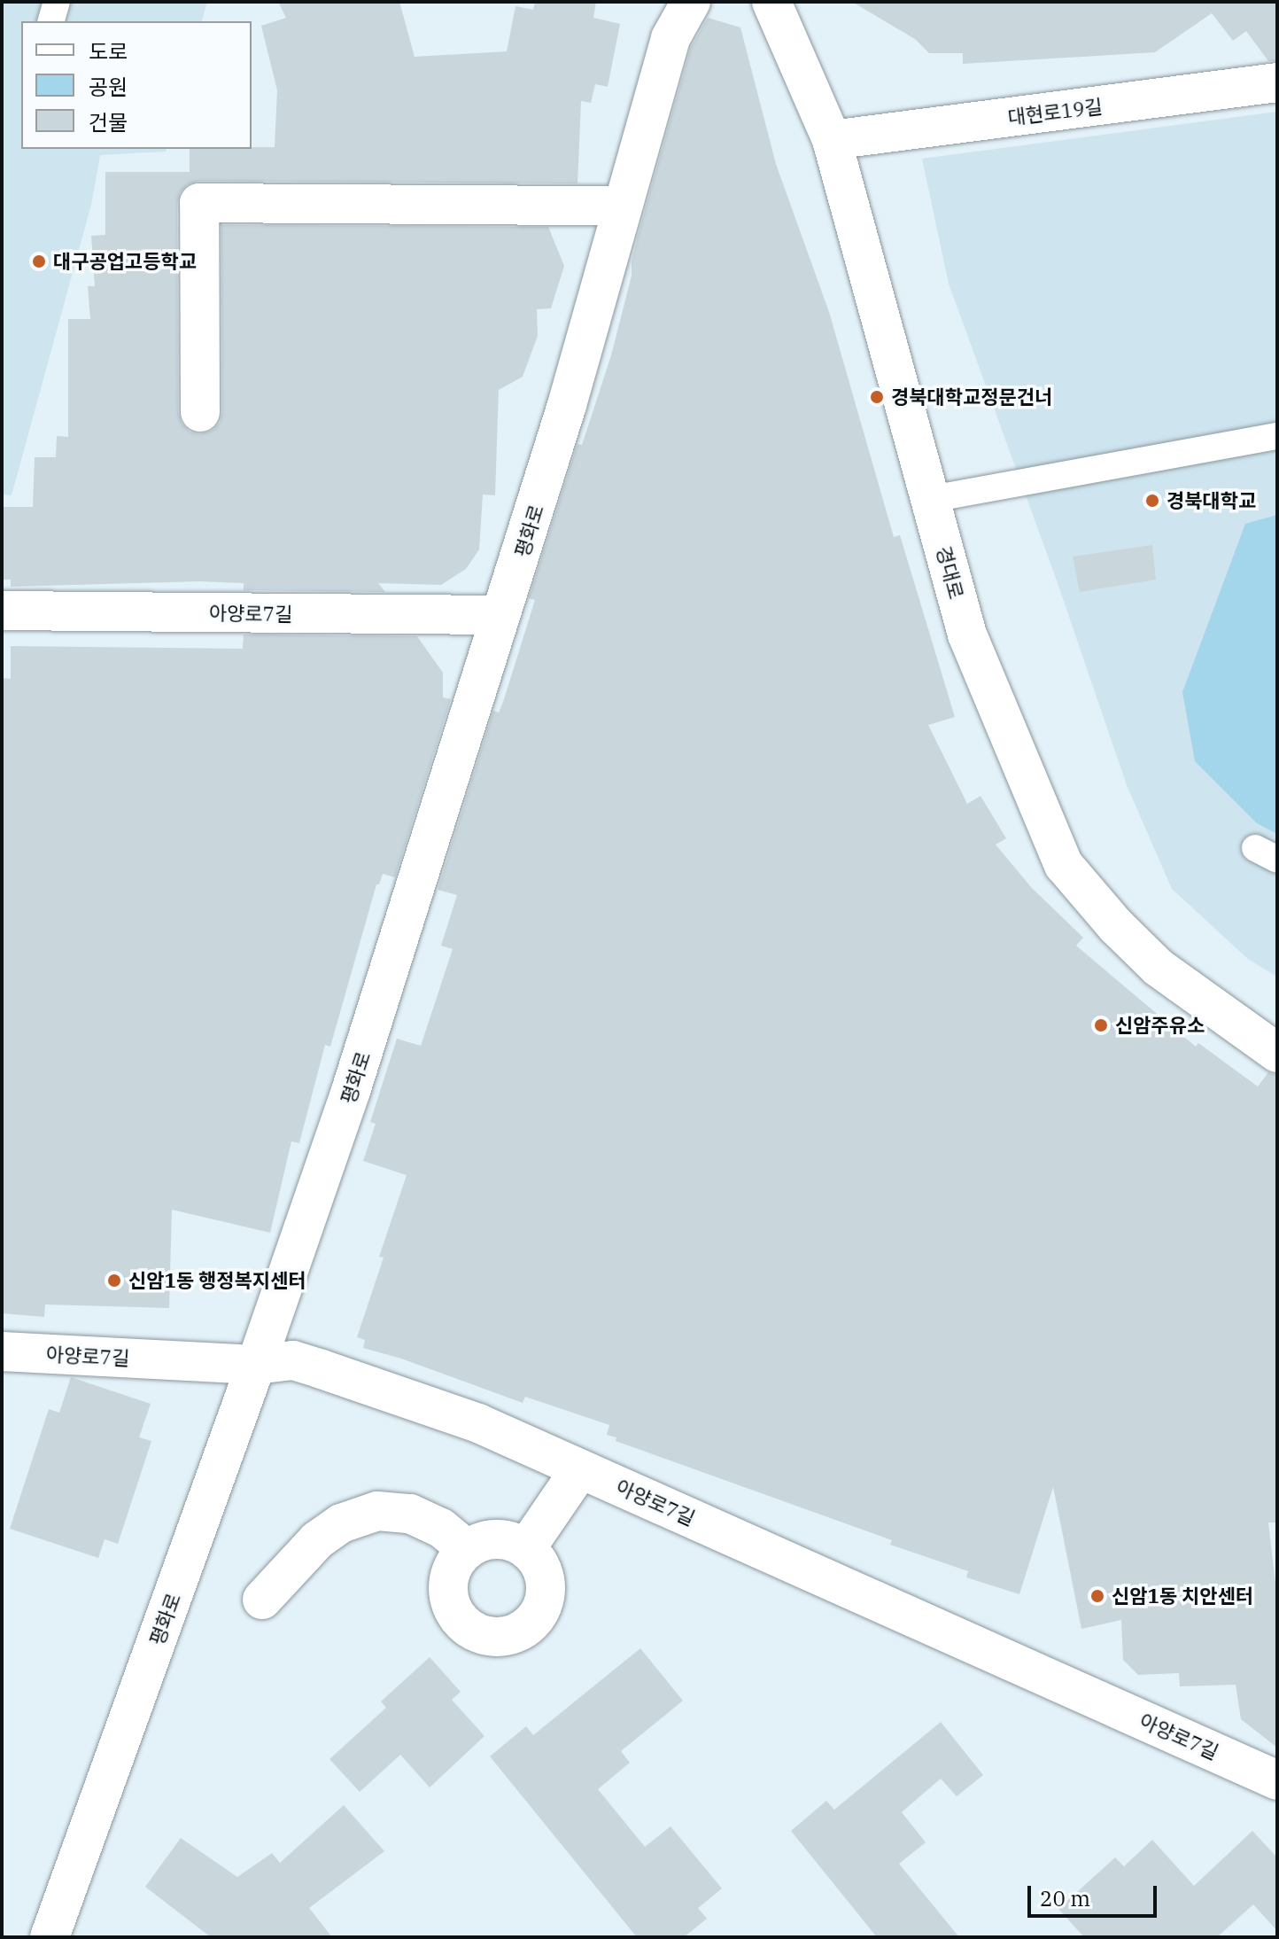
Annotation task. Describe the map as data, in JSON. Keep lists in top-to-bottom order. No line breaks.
{"streets":{"street":["대현로19길","평화로","경대로","아양로7길"]},"crossings":[["대현로19길","경대로"],["평화로","아양로7길"]],"places":["대구공업고등학교","경북대학교정문건너","경북대학교","신암주유소","신암1동 행정복지센터","신암1동 치안센터"],"legend":["도로","공원","건물"],"scale_bar":"20 m"}
